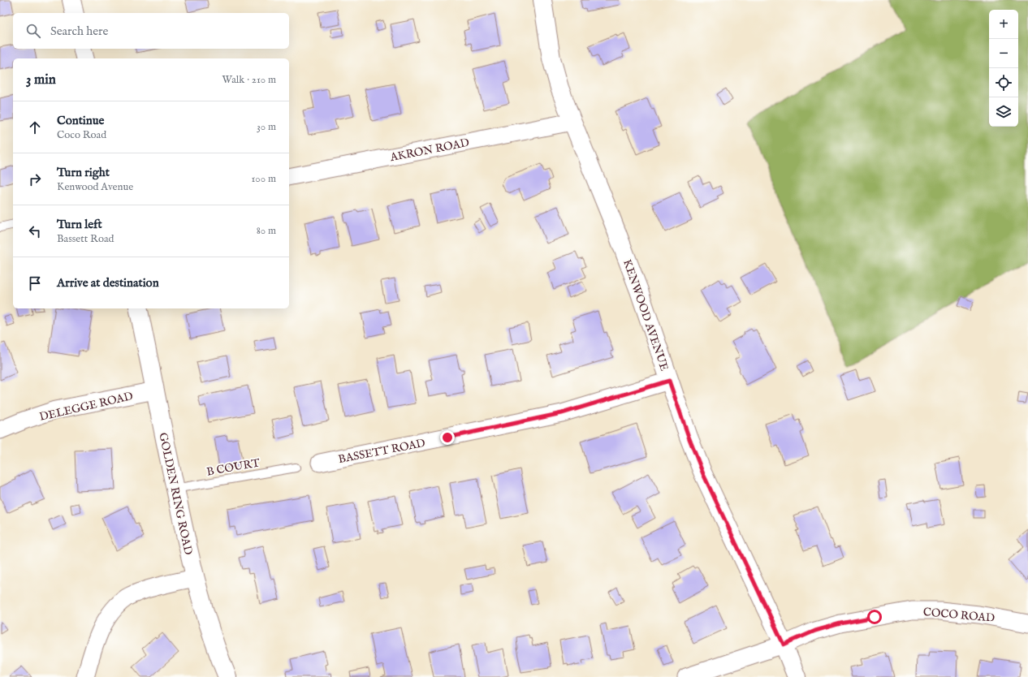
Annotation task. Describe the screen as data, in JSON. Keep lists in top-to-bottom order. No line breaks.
{"streets":{"street":["AKRON ROAD","KENWOOD AVENUE","DELEGGE ROAD","BASSETT ROAD","GOLDEN RING ROAD","COCO ROAD"],"lane":["B COURT"]},"crossings":[["AKRON ROAD","KENWOOD AVENUE"],["KENWOOD AVENUE","BASSETT ROAD"],["KENWOOD AVENUE","COCO ROAD"],["DELEGGE ROAD","GOLDEN RING ROAD"],["B COURT","GOLDEN RING ROAD"]],"page":{"map_buttons":["+","−"],"search":"Search here","heading":["3 min","Walk · 210 m"],"list":[["Continue","Coco Road","30 m"],["Turn right","Kenwood Avenue","100 m"],["Turn left","Bassett Road","80 m"],"Arrive at destination"]}}
